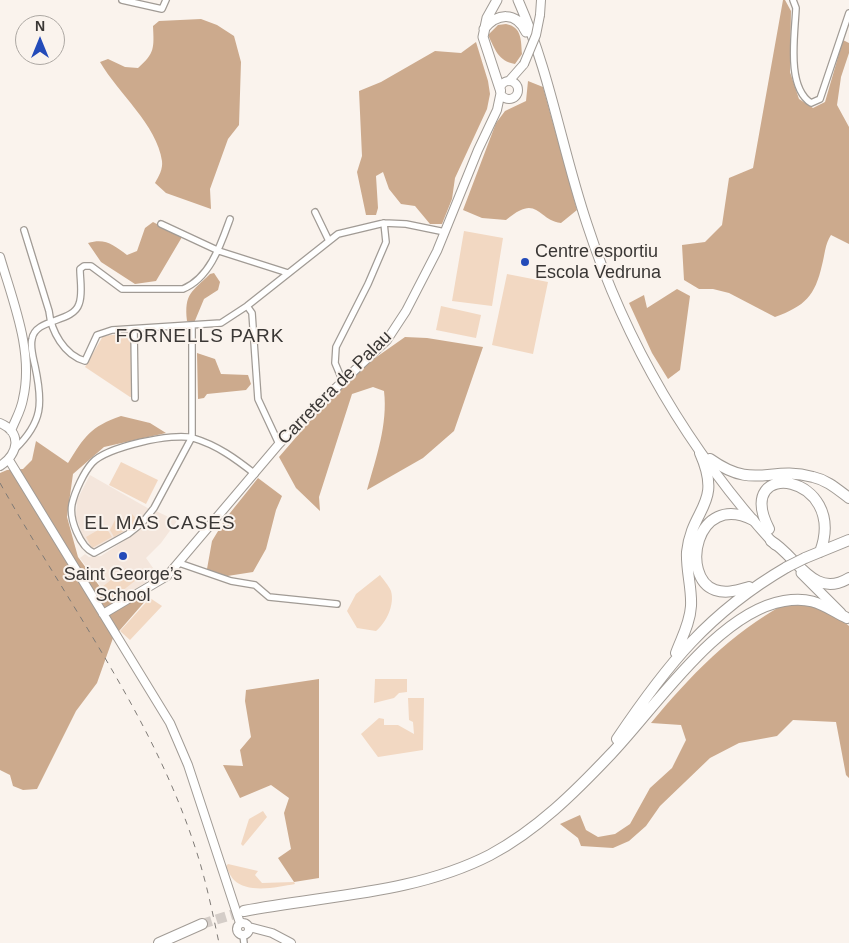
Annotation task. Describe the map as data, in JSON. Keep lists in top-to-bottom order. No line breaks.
{"streets":{"street":["Carretera de Palau"]},"districts":["FORNELLS PARK","EL MAS CASES"],"places":["Centre esportiu Escola Vedruna","Saint George’s School"],"north":"top"}
